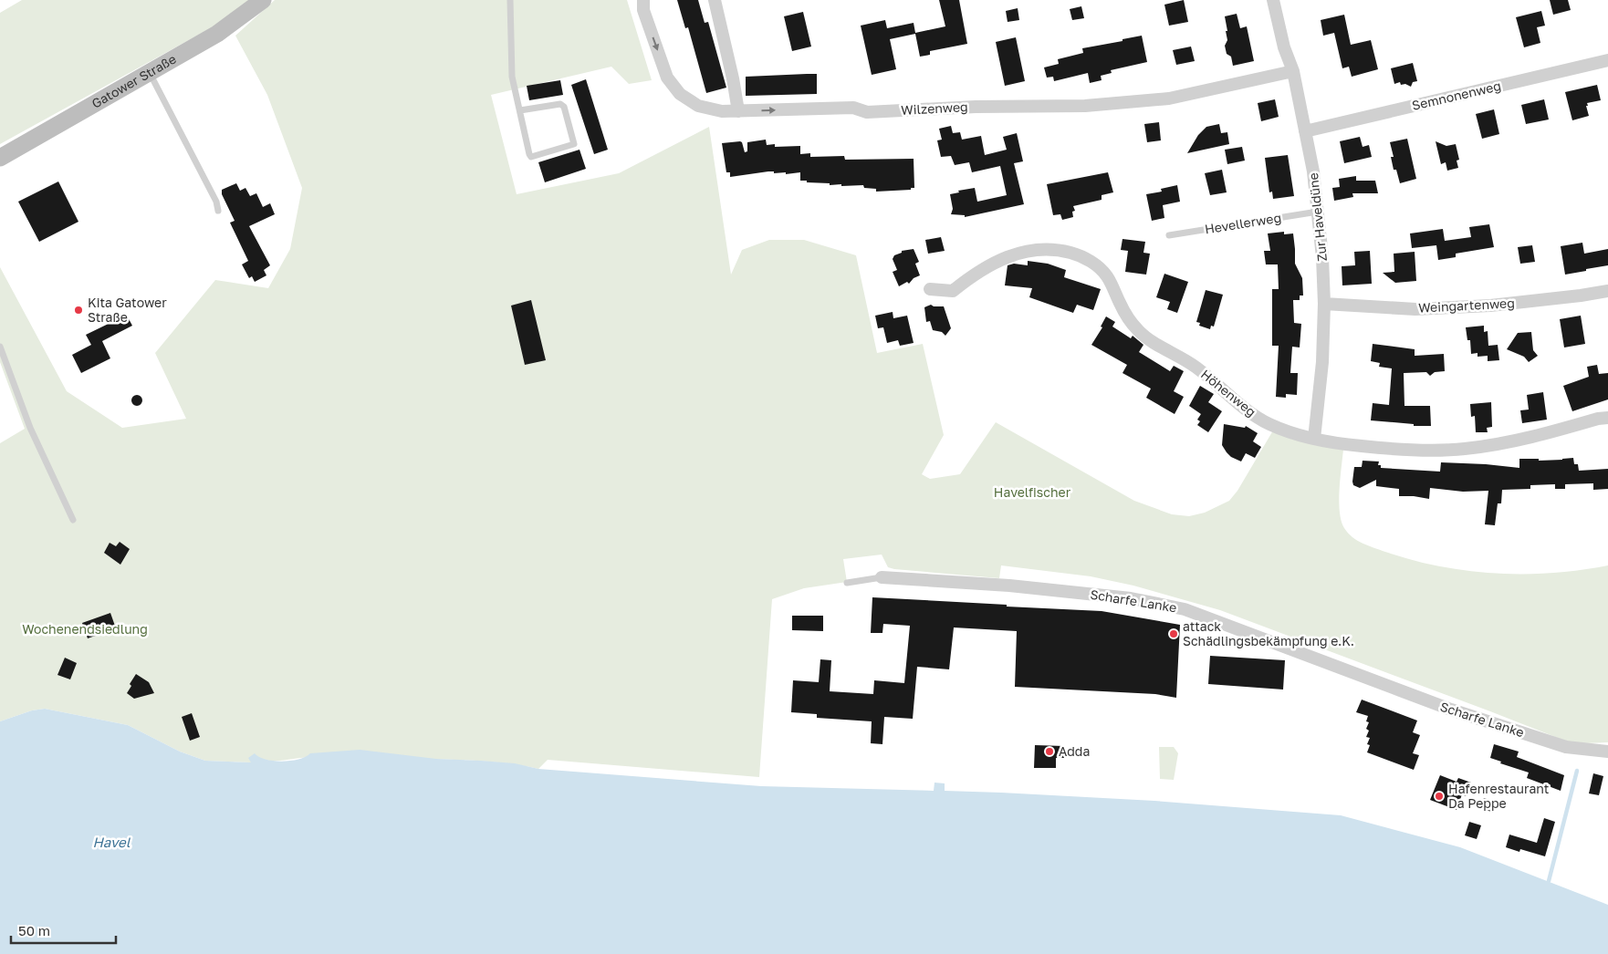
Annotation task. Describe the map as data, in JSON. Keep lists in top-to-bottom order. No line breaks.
{"streets":{"main road":["Gatower Straße"],"street":["Semnonenweg","Wilzenweg","Zur Haveldüne","Weingartenweg","Höhenweg","Scharfe Lanke"],"lane":["Hevellerweg"]},"crossings":[["Semnonenweg","Zur Haveldüne"],["Wilzenweg","Zur Haveldüne"],["Zur Haveldüne","Hevellerweg"],["Zur Haveldüne","Weingartenweg"],["Zur Haveldüne","Höhenweg"]],"one_way":["Wilzenweg"],"water":["Havel"],"parks":["Havelfischer","Wochenendsiedlung"],"places":["Kita Gatower Straße","attack Schädlingsbekämpfung e.K.","Adda","Hafenrestaurant Da Peppe"],"scale_bar":"50 m"}
